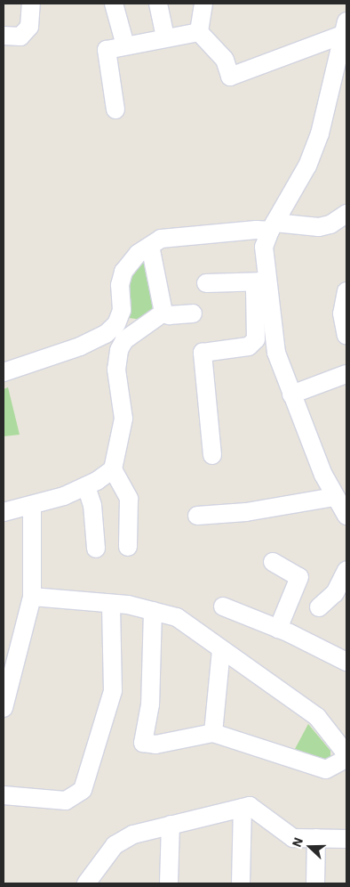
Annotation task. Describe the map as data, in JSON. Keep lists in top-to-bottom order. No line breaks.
{"north":"left"}
